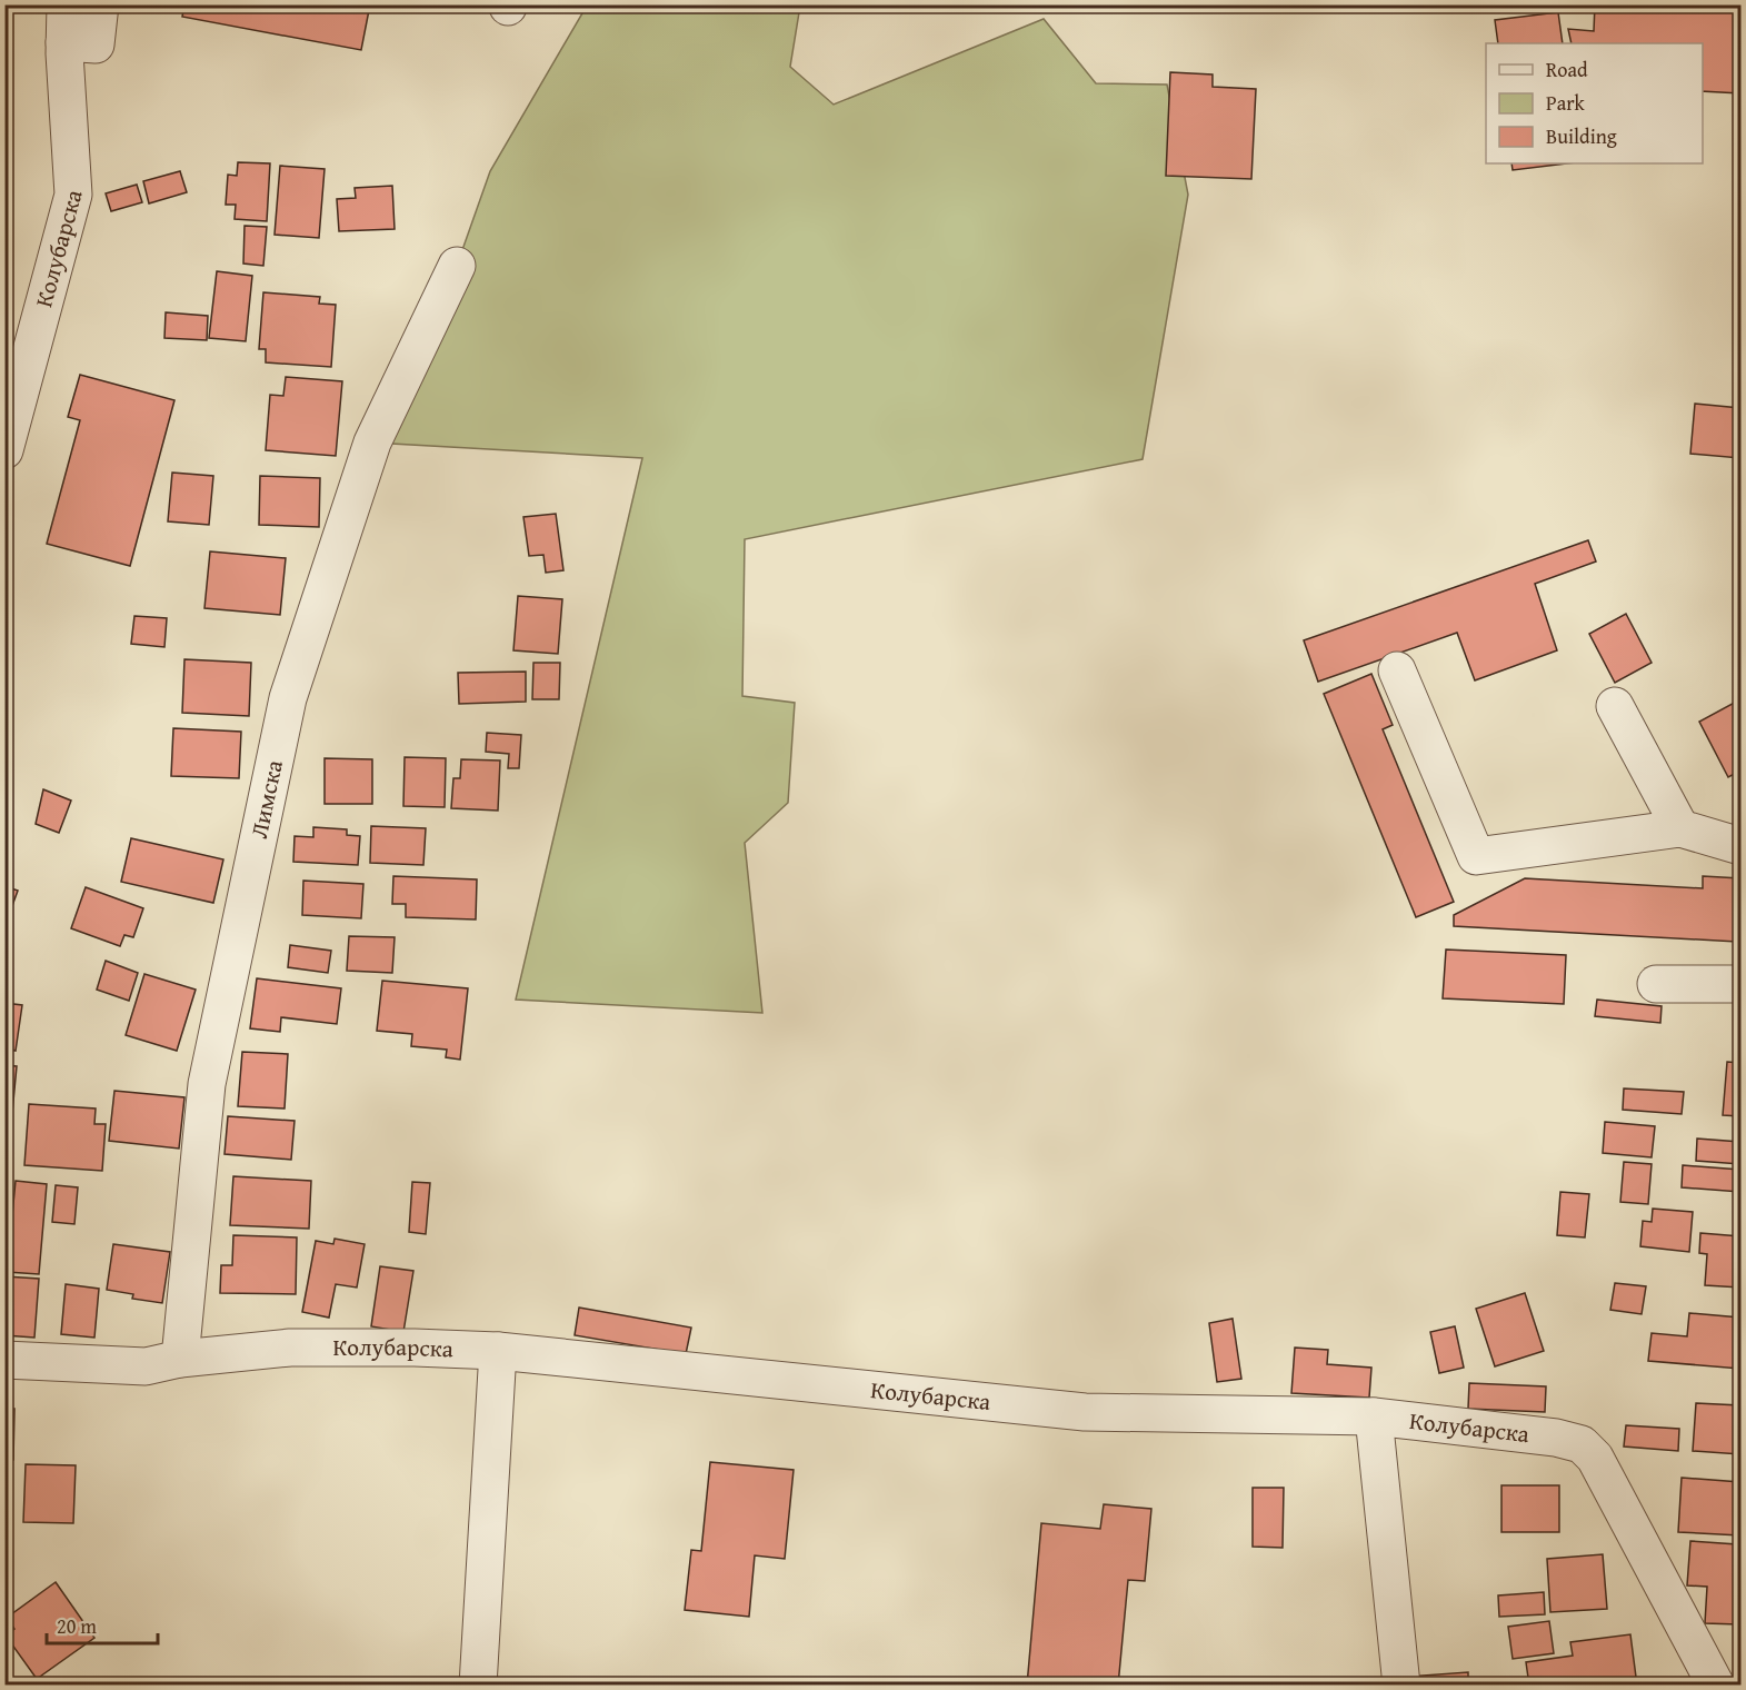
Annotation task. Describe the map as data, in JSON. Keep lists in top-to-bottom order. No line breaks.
{"streets":{"street":["Колубарска","Лимска"]},"crossings":[["Колубарска","Лимска"]],"legend":["Road","Park","Building"],"scale_bar":"20 m"}
